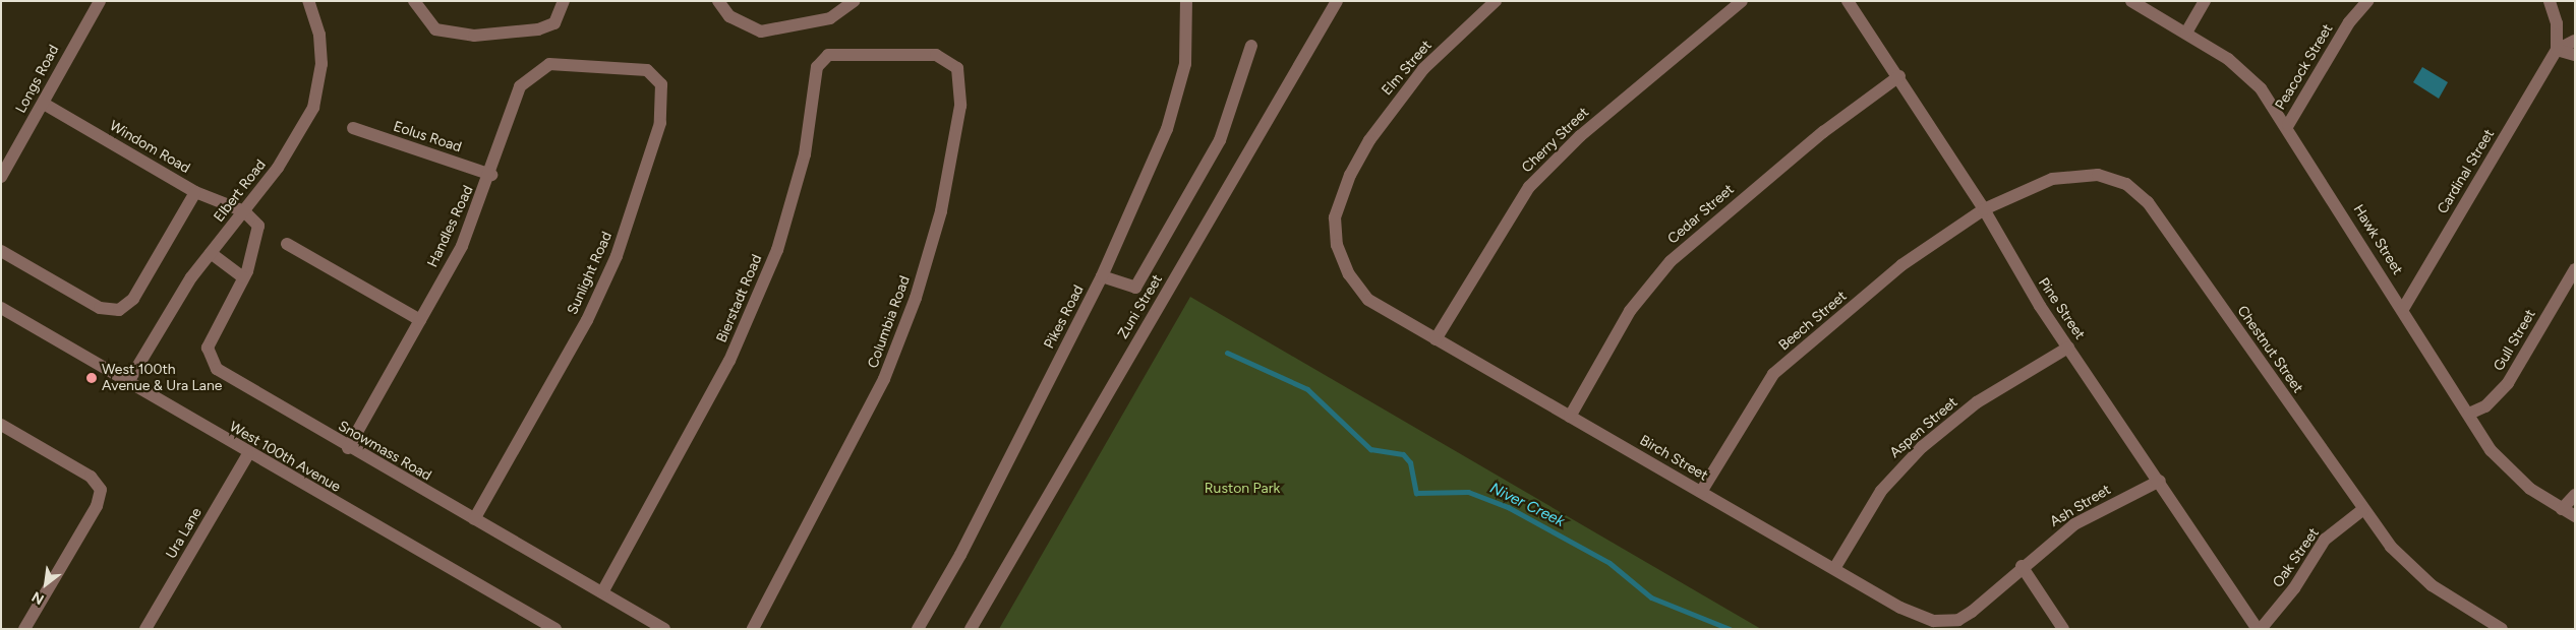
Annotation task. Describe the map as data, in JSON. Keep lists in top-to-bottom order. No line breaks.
{"streets":{"street":["Peacock Street","Elm Street","Longs Road","Eolus Road","Cherry Street","Windom Road","Cardinal Street","Elbert Road","Cedar Street","Handles Road","Hawk Street","Sunlight Road","Bierstadt Road","Zuni Street","Pine Street","Pikes Road","Beech Street","Columbia Road","Gull Street","Chestnut Street","Aspen Street","Snowmass Road","West 100th Avenue","Birch Street","Ash Street","Ura Lane","Oak Street"]},"crossings":[["Peacock Street","Hawk Street"],["Elm Street","Birch Street"],["Longs Road","Windom Road"],["Eolus Road","Handles Road"],["Cherry Street","Birch Street"],["Windom Road","Elbert Road"],["Windom Road","Snowmass Road"],["Cardinal Street","Hawk Street"],["Elbert Road","Snowmass Road"],["Elbert Road","West 100th Avenue"],["Cedar Street","Pine Street"],["Cedar Street","Birch Street"],["Handles Road","Sunlight Road"],["Handles Road","Snowmass Road"],["Hawk Street","Gull Street"],["Sunlight Road","Snowmass Road"],["Bierstadt Road","Columbia Road"],["Bierstadt Road","Snowmass Road"],["Pine Street","Beech Street"],["Pine Street","Chestnut Street"],["Pine Street","Aspen Street"],["Pine Street","Ash Street"],["Pine Street","Oak Street"],["Beech Street","Chestnut Street"],["Beech Street","Birch Street"],["Chestnut Street","Oak Street"],["Aspen Street","Birch Street"],["West 100th Avenue","Ura Lane"],["Birch Street","Ash Street"]],"water":["Niver Creek"],"parks":["Ruston Park"],"places":["West 100th Avenue & Ura Lane"],"north":"bottom left"}
